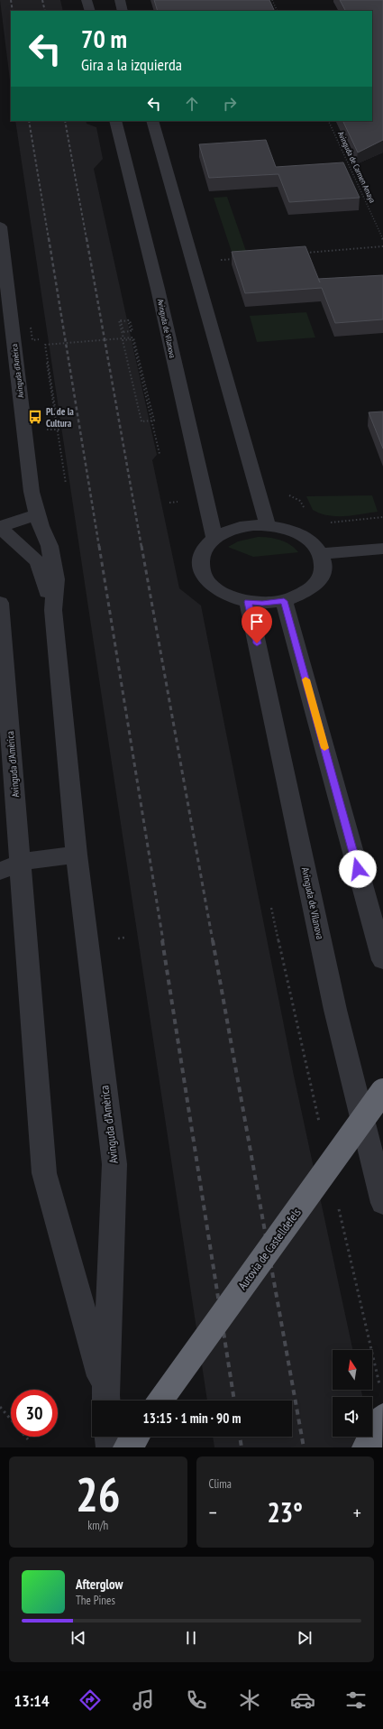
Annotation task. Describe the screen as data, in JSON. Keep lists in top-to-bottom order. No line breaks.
{"streets":{"highway":["Autovia de Castelldefels"],"street":["Avinguda de Vilanova","Avinguda d'Amèrica"],"path":["Avinguda de Carmen Amaya"]},"places":{"bus stop":["Pl. de la Cultura"]},"north":"top","page":{"turn":["70 m","Gira a la izquierda"],"limit":"30","trip":"13:15 · 1 min · 90 m","tile":[["26","km/h"],"Clima"],"heat":["−","23°","+"],"song":["Afterglow","The Pines"],"tabs":"13:14"}}
